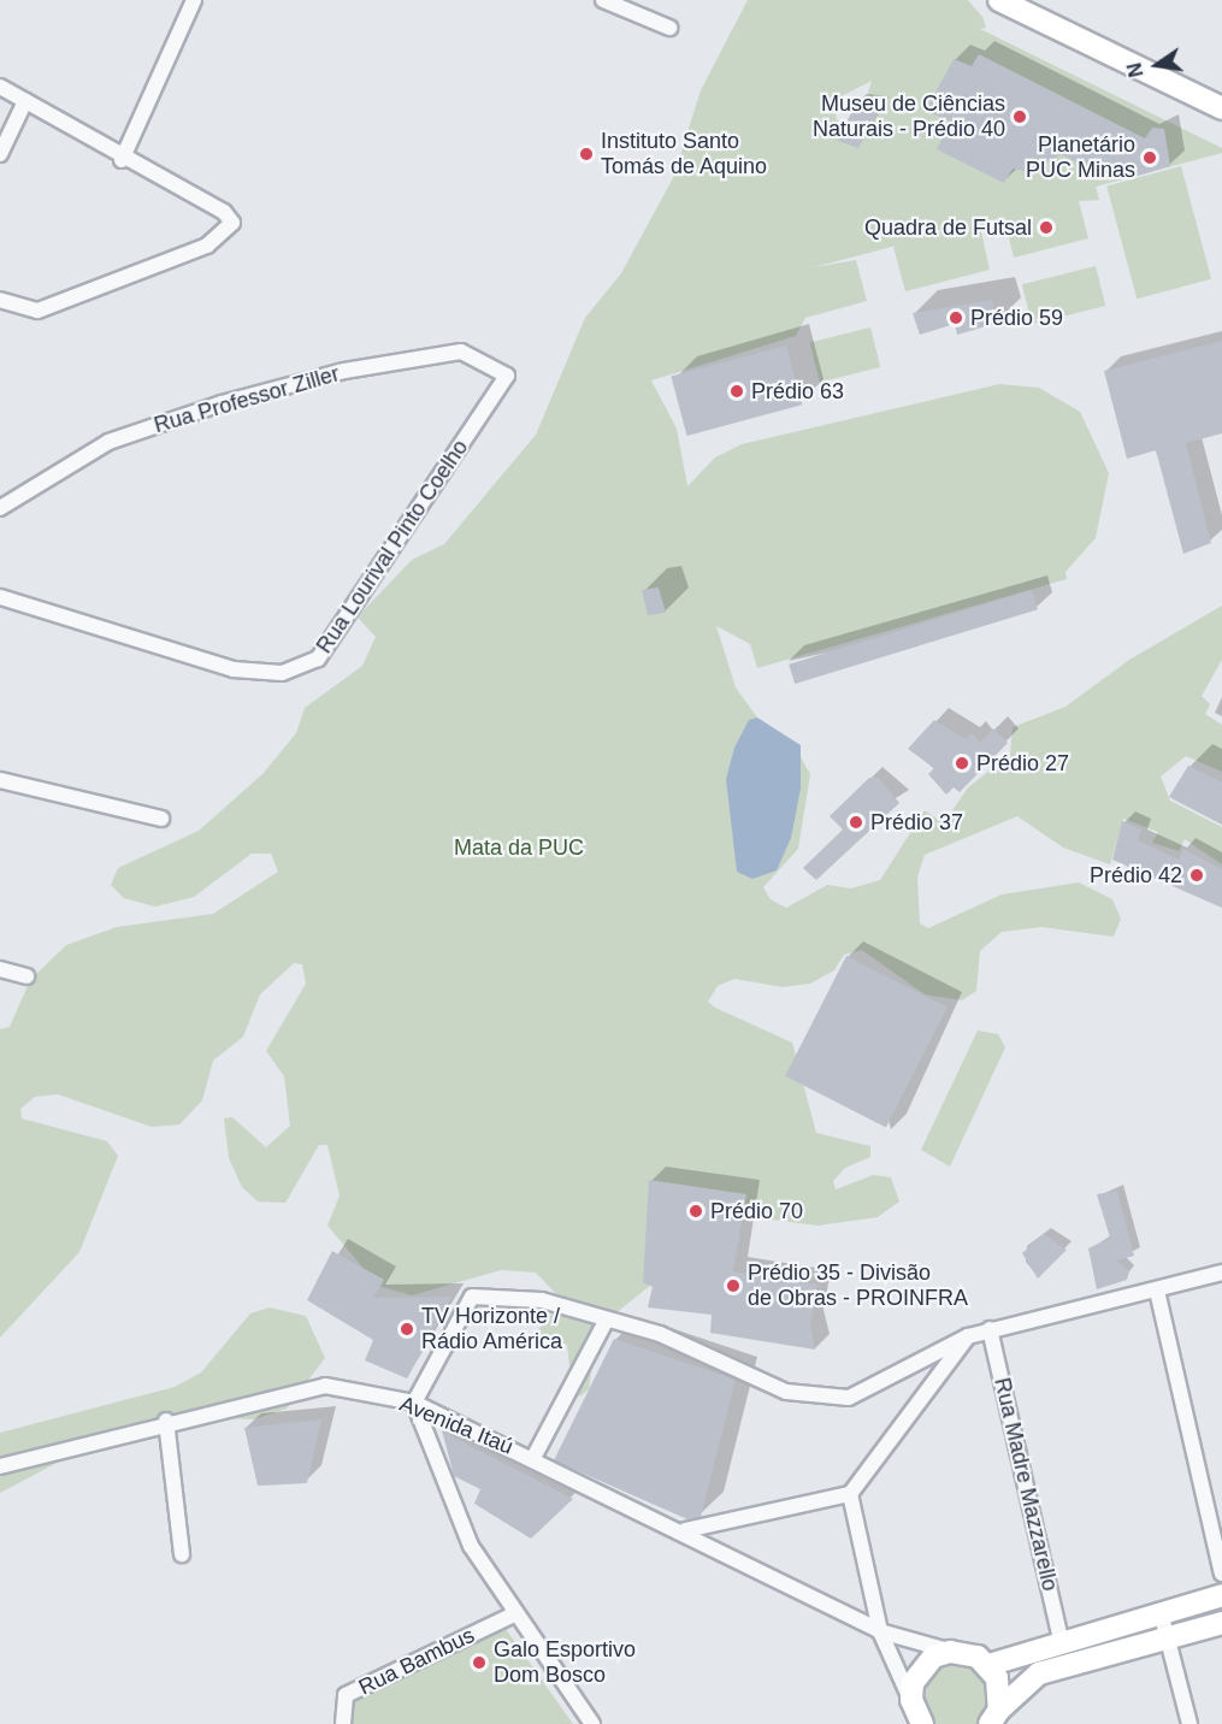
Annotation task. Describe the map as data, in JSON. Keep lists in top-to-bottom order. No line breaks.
{"streets":{"street":["Rua Professor Ziller","Rua Lourival Pinto Coelho","Avenida Itaú","Rua Madre Mazzarello","Rua Bambus"]},"crossings":[["Rua Professor Ziller","Rua Lourival Pinto Coelho"]],"parks":["Mata da PUC"],"places":["Museu de Ciências Naturais - Prédio 40","Instituto Santo Tomás de Aquino","Planetário PUC Minas","Quadra de Futsal","Prédio 59","Prédio 63","Prédio 27","Prédio 37","Prédio 42","Prédio 70","Prédio 35 - Divisão de Obras - PROINFRA","TV Horizonte / Rádio América","Galo Esportivo Dom Bosco"],"north":"left"}
